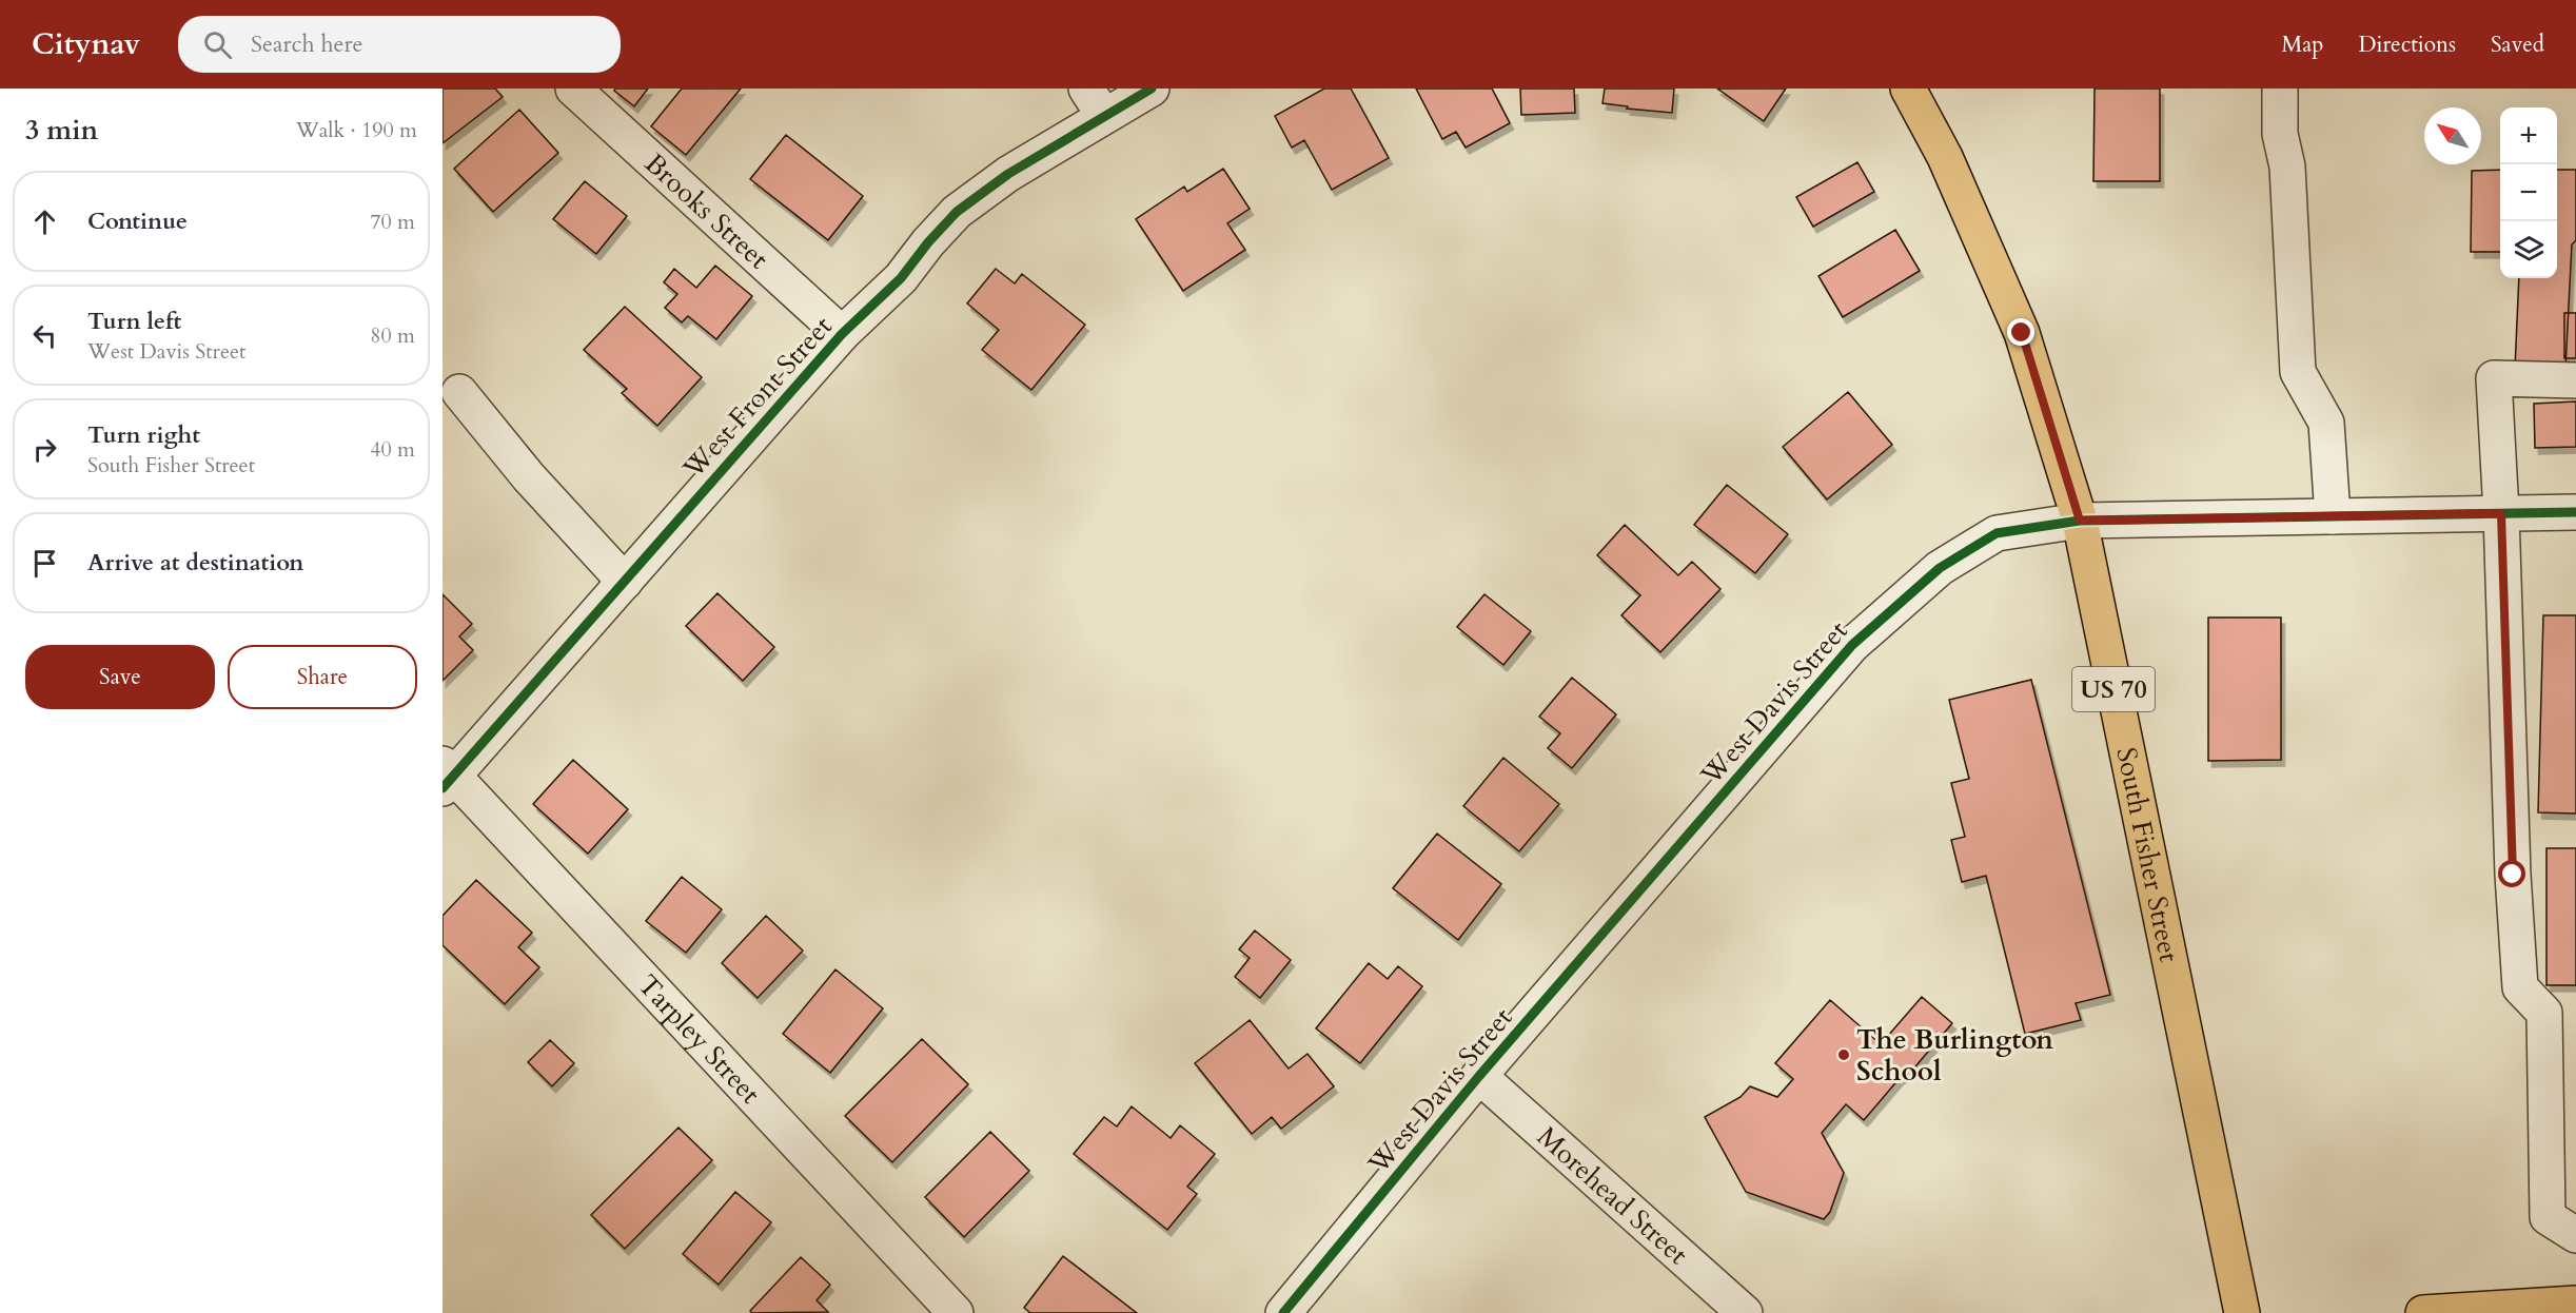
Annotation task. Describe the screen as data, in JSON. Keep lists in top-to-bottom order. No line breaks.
{"streets":{"main road":["US 70","South Fisher Street"],"street":["Brooks Street","West Front Street","West Davis Street","Tarpley Street","Morehead Street"]},"crossings":[["Brooks Street","West Front Street"],["West Front Street","Tarpley Street"],["West Davis Street","South Fisher Street"],["West Davis Street","Morehead Street"]],"places":["The Burlington School"],"north":"top left","page":{"header":"Citynav","search":"Search here","nav":["Map","Directions","Saved"],"heading":["3 min","Walk · 190 m"],"map_buttons":["+","−"],"list":[["Continue","70 m"],["Turn left","West Davis Street","80 m"],["Turn right","South Fisher Street","40 m"],"Arrive at destination"],"buttons":["Save","Share"]}}
